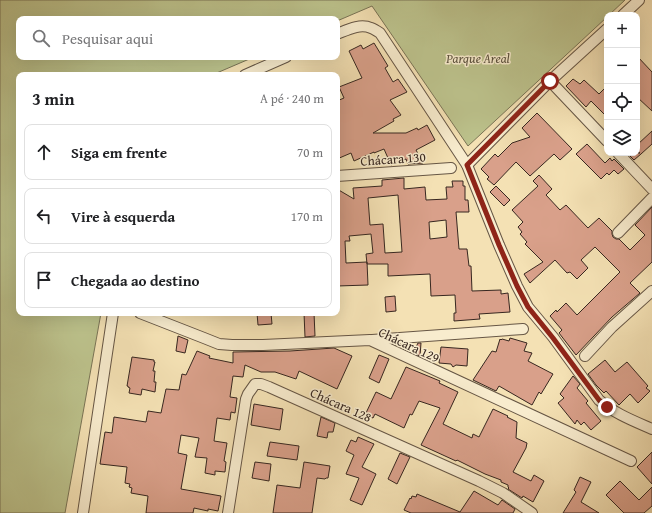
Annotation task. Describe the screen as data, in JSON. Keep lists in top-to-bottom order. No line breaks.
{"streets":{"street":["Chácara 130","Chácara 129","Chácara 128"]},"parks":["Parque Areal"],"page":{"map_buttons":["+","−"],"search":"Pesquisar aqui","heading":["3 min","A pé · 240 m"],"list":[["Siga em frente","70 m"],["Vire à esquerda","170 m"],"Chegada ao destino"]}}
